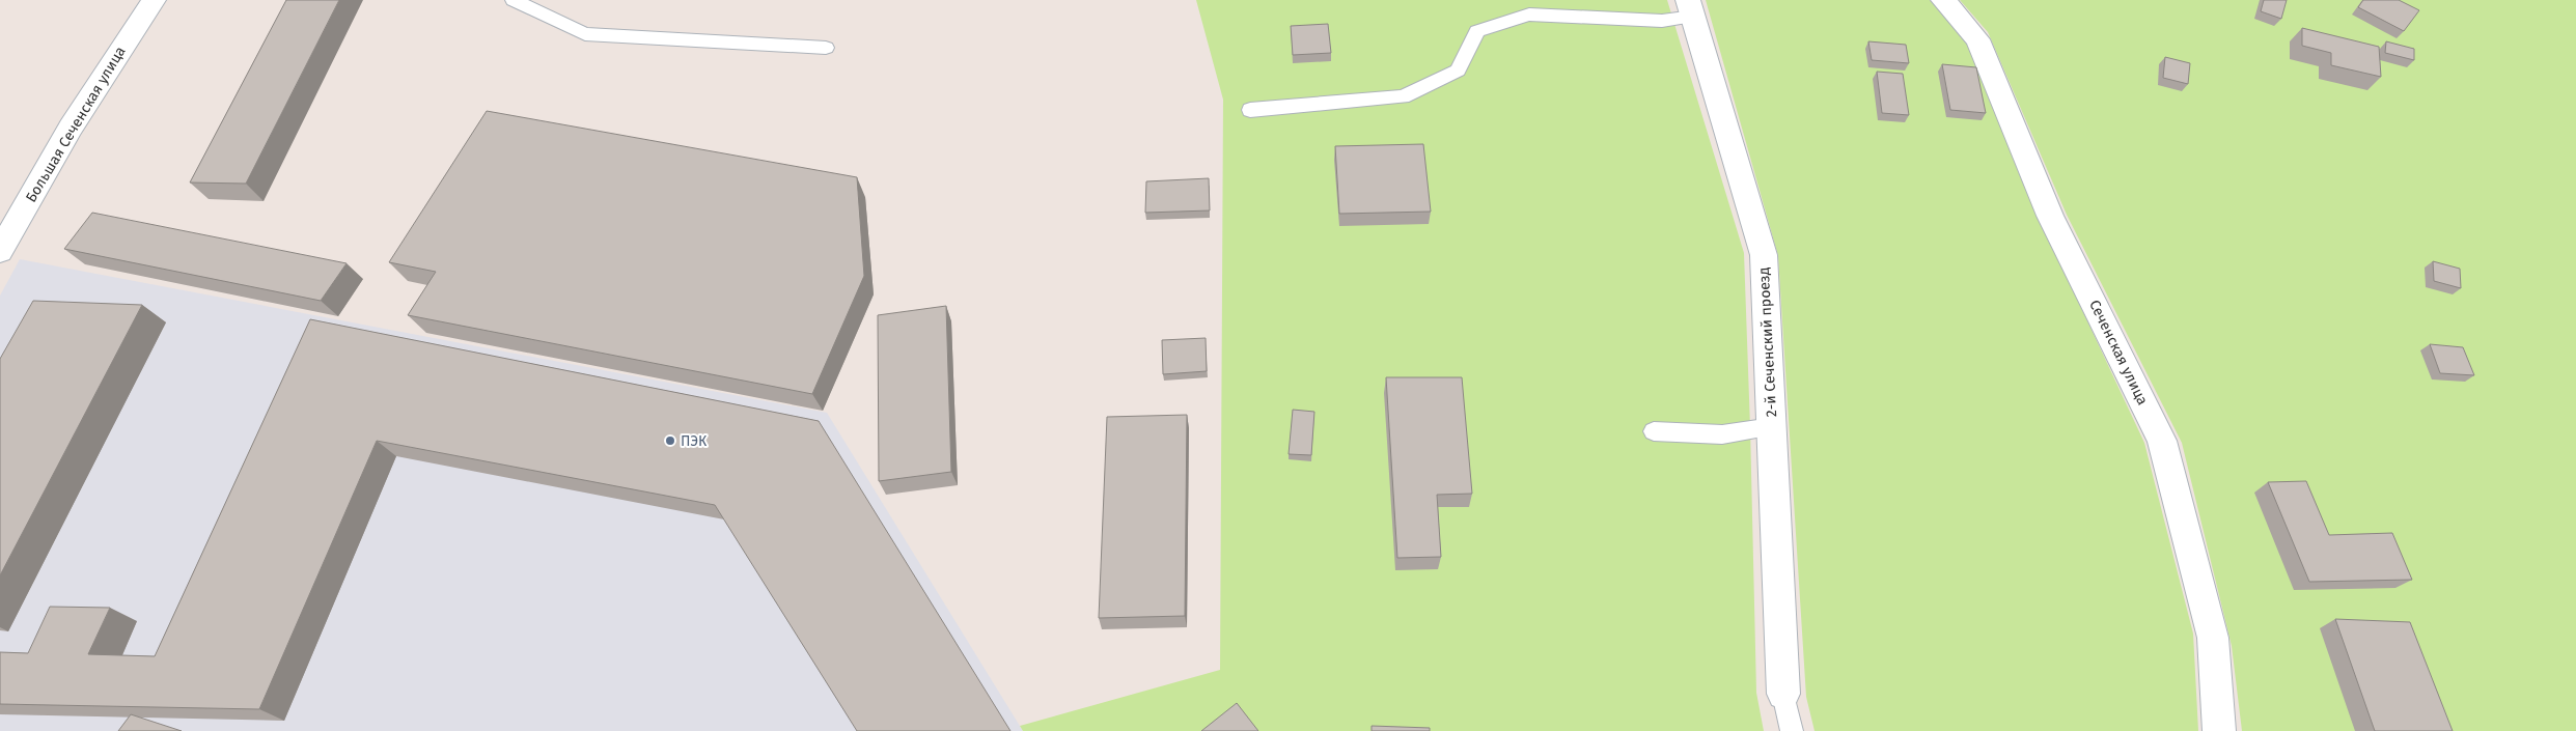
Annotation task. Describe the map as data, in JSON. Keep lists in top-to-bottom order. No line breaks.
{"streets":{"street":["Большая Сеченская улица","2-й Сеченский проезд","Сеченская улица"]},"places":["ПЭК"]}
